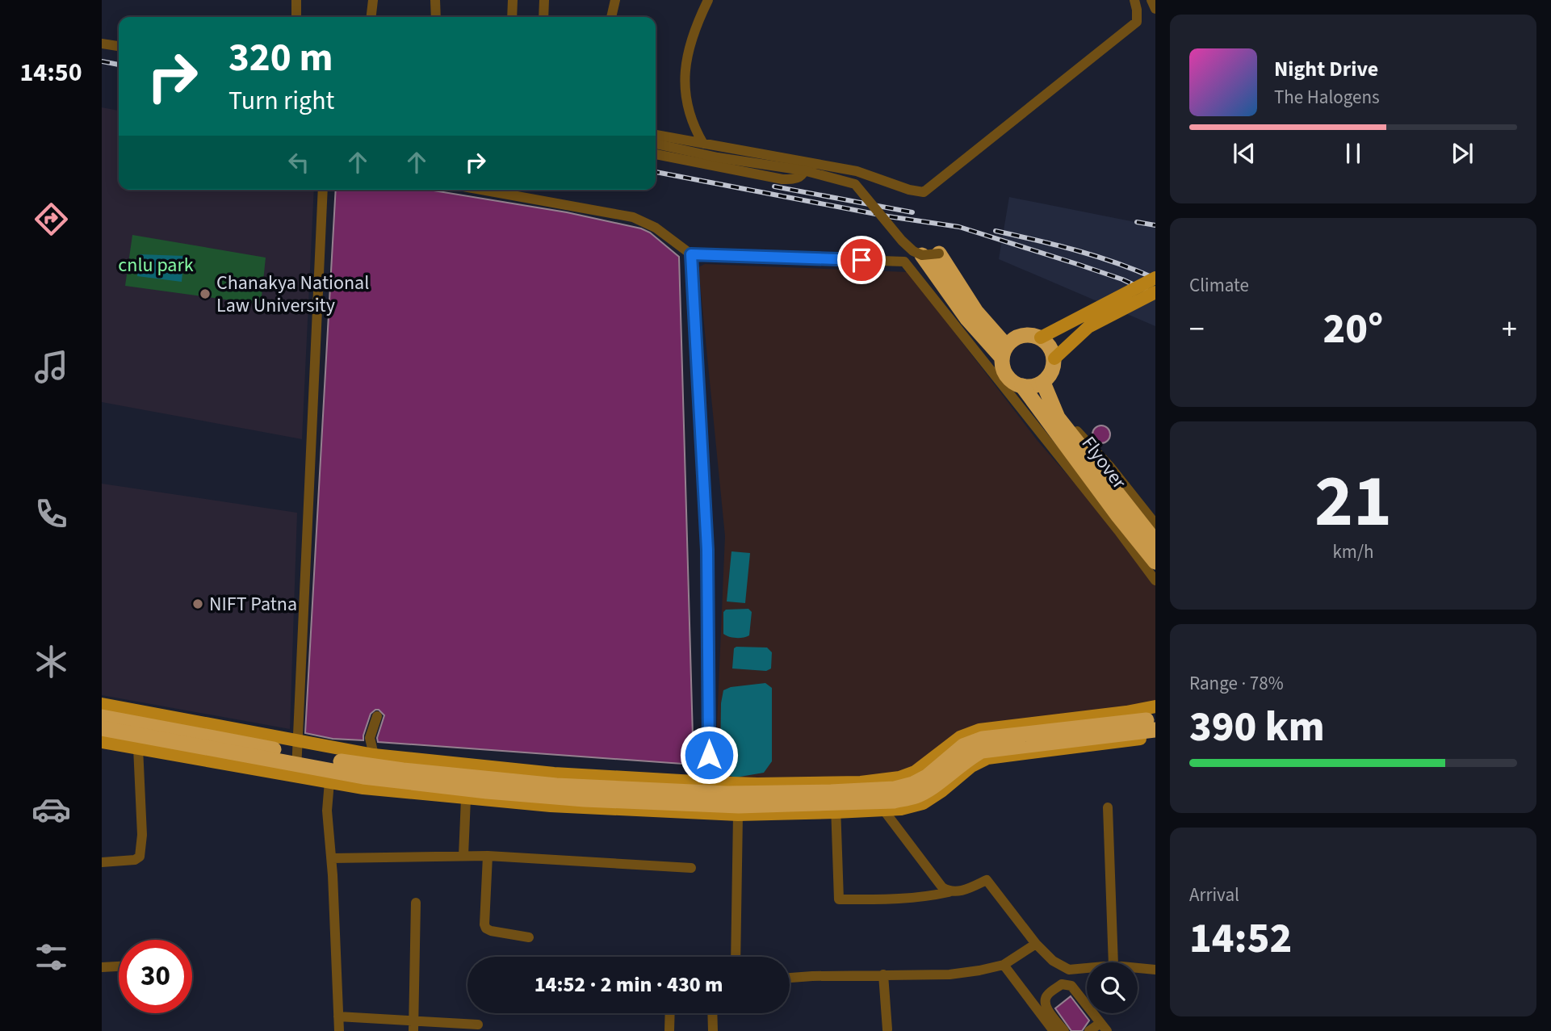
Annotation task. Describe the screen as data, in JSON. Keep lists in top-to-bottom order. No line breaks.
{"streets":{"highway":["Flyover"]},"parks":["cnlu park"],"places":["Chanakya National Law University","NIFT Patna"],"page":{"tabs":"14:50","turn":["320 m","Turn right"],"song":["Night Drive","The Halogens"],"tile":["Climate",["21","km/h"],["Range · 78%","390 km"],["Arrival","14:52"]],"heat":["−","20°","+"],"limit":"30","trip":"14:52 · 2 min · 430 m"}}
